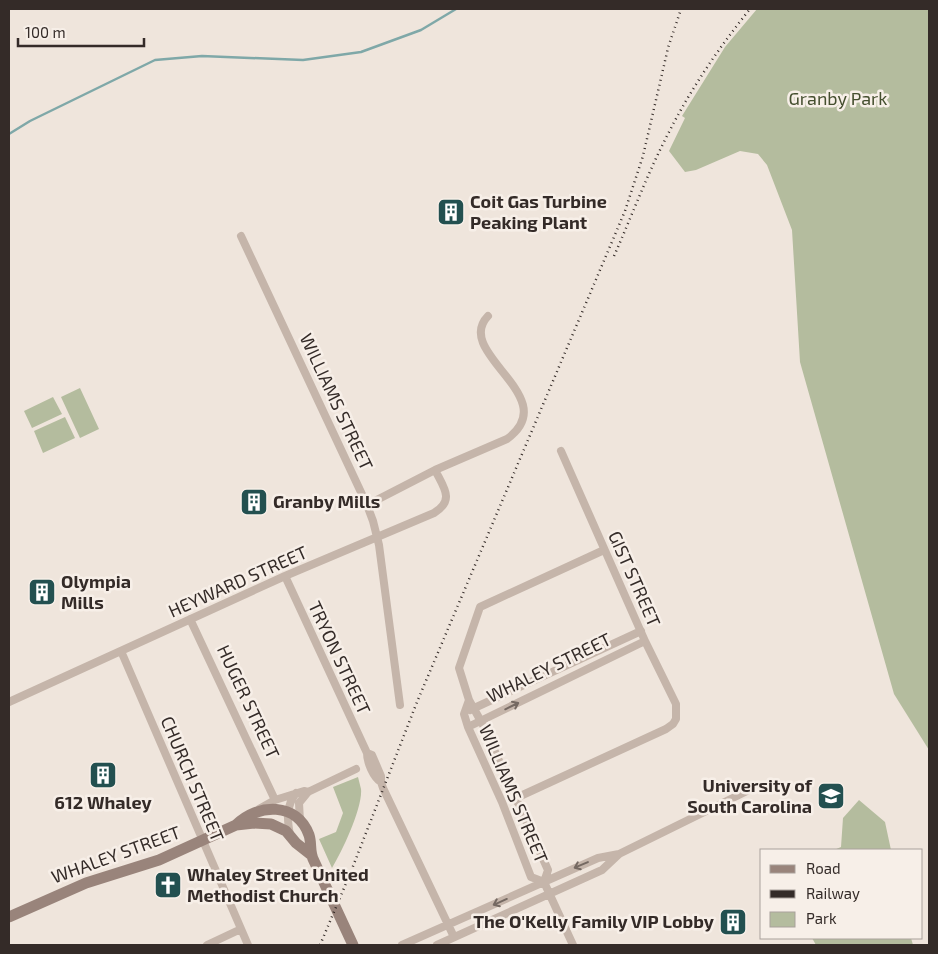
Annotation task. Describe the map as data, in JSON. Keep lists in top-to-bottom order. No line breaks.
{"streets":{"main road":["WHALEY STREET"],"street":["WILLIAMS STREET","GIST STREET","HEYWARD STREET","TRYON STREET","HUGER STREET","CHURCH STREET"]},"crossings":[["WILLIAMS STREET","GIST STREET"],["WILLIAMS STREET","HEYWARD STREET"],["WILLIAMS STREET","WHALEY STREET"],["GIST STREET","WHALEY STREET"],["HEYWARD STREET","TRYON STREET"],["HEYWARD STREET","HUGER STREET"],["HEYWARD STREET","CHURCH STREET"],["WHALEY STREET","HUGER STREET"],["WHALEY STREET","CHURCH STREET"]],"parks":["Granby Park"],"places":{"building":["Coit Gas Turbine Peaking Plant","Granby Mills","Olympia Mills","612 Whaley","The O'Kelly Family VIP Lobby"],"school or university":["University of South Carolina"],"church":["Whaley Street United Methodist Church"]},"legend":["Road","Railway","Park"],"scale_bar":"100 m"}
